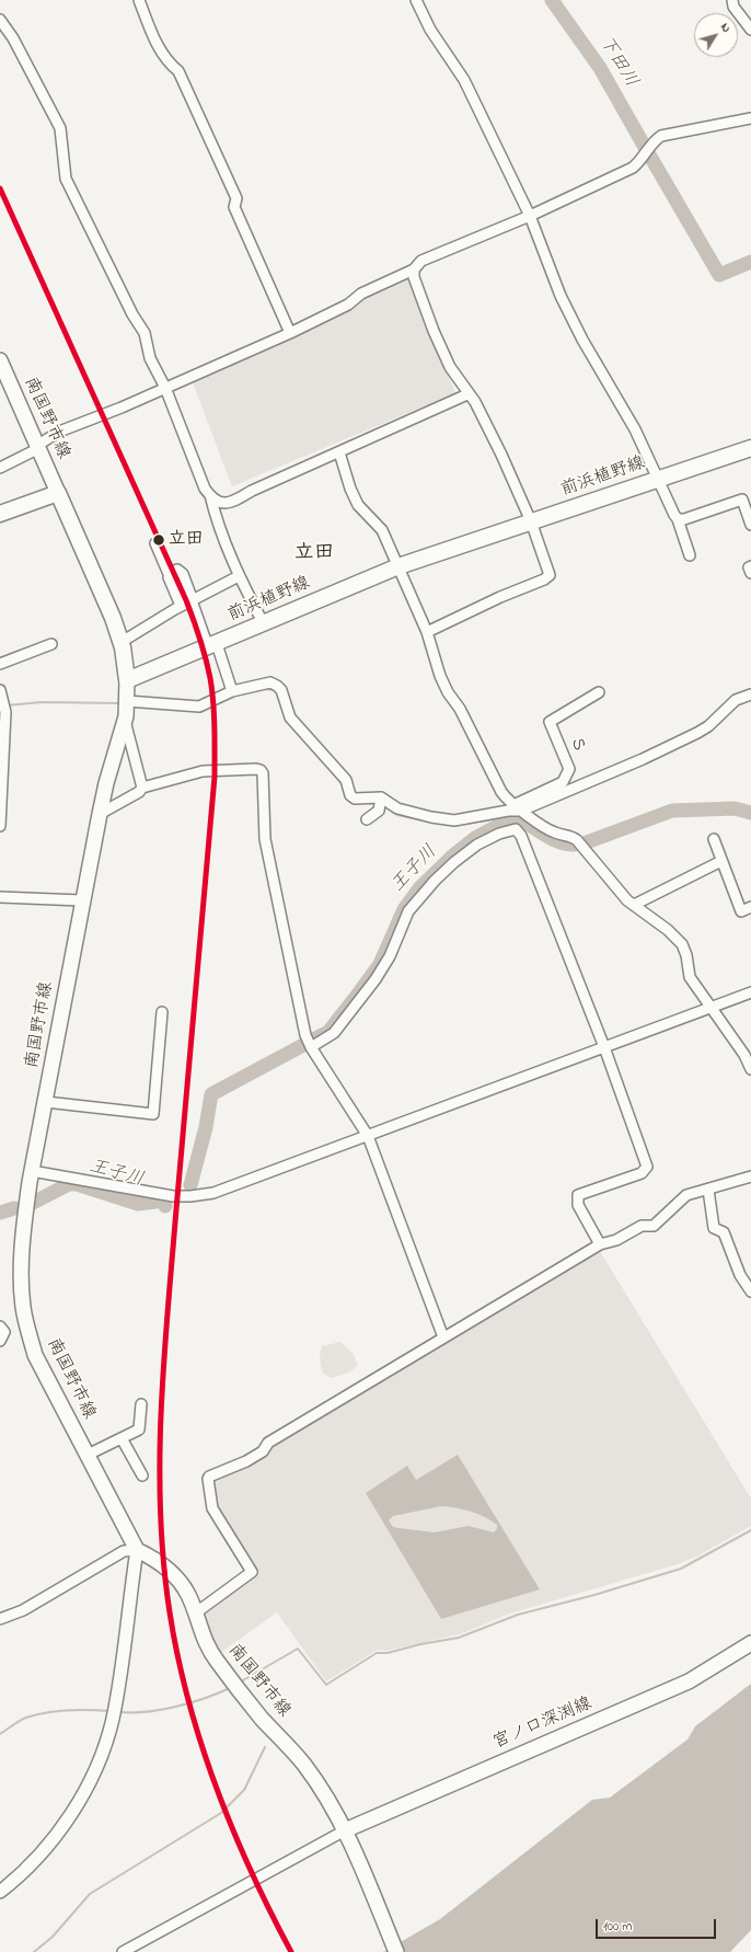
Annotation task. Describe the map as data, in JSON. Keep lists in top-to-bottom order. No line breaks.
{"streets":{"main road":["南国野市線","前浜植野線","宮ノ口深渕線"],"street":["S"]},"crossings":[["南国野市線","前浜植野線"],["南国野市線","宮ノ口深渕線"]],"districts":["立田"],"water":["下田川","王子川"],"places":["立田"],"scale_bar":"100 m","north":"top right"}
